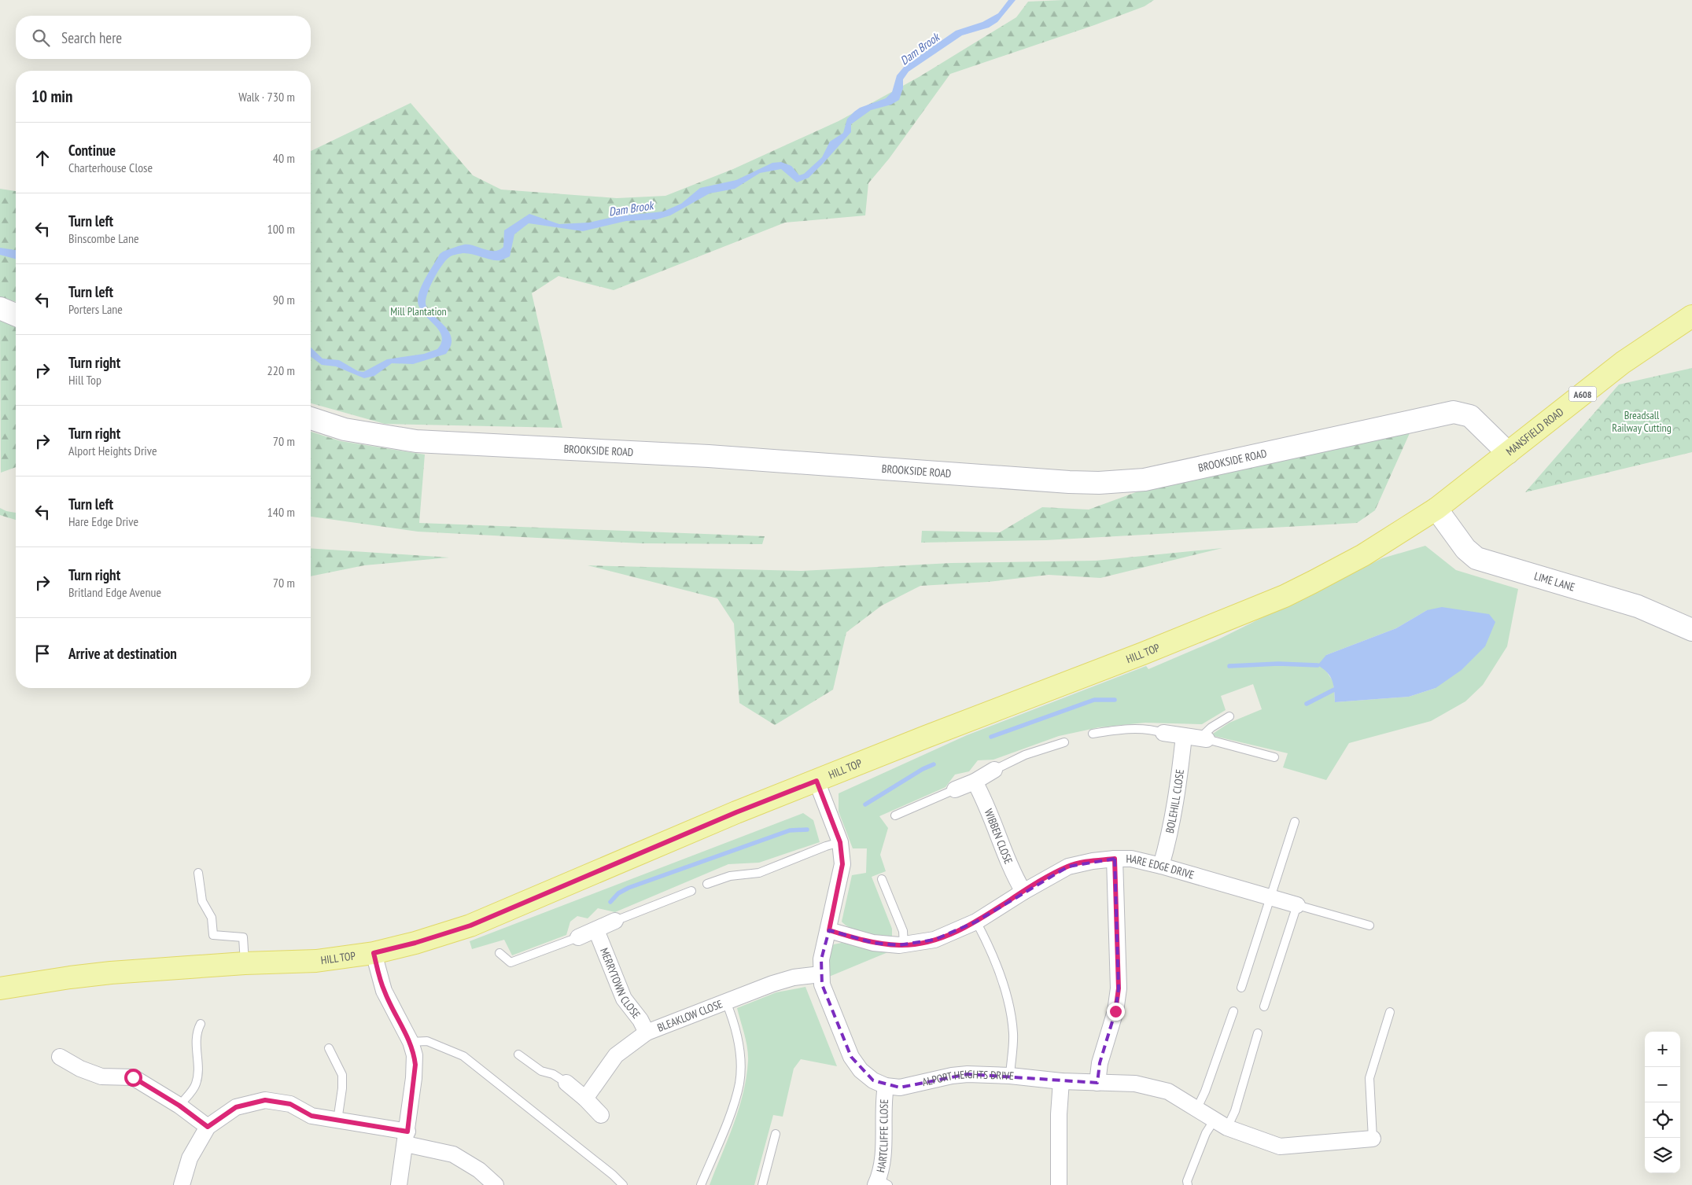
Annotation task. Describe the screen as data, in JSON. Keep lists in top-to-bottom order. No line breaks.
{"streets":{"main road":["A608","MANSFIELD ROAD","HILL TOP"],"street":["BROOKSIDE ROAD","LIME LANE","BOLEHILL CLOSE","WIBBEN CLOSE","HARE EDGE DRIVE","MERRYTOWN CLOSE","BLEAKLOW CLOSE","ALPORT HEIGHTS DRIVE","HARTCLIFFE CLOSE"]},"crossings":[["MANSFIELD ROAD","BROOKSIDE ROAD"],["MANSFIELD ROAD","LIME LANE"],["MANSFIELD ROAD","HILL TOP"],["LIME LANE","HILL TOP"],["HILL TOP","ALPORT HEIGHTS DRIVE"],["BOLEHILL CLOSE","HARE EDGE DRIVE"],["WIBBEN CLOSE","HARE EDGE DRIVE"],["HARE EDGE DRIVE","ALPORT HEIGHTS DRIVE"],["MERRYTOWN CLOSE","BLEAKLOW CLOSE"],["BLEAKLOW CLOSE","ALPORT HEIGHTS DRIVE"],["ALPORT HEIGHTS DRIVE","HARTCLIFFE CLOSE"]],"water":["Dam Brook"],"parks":["Mill Plantation","Breadsall Railway Cutting"],"page":{"search":"Search here","heading":["10 min","Walk · 730 m"],"list":[["Continue","Charterhouse Close","40 m"],["Turn left","Binscombe Lane","100 m"],["Turn left","Porters Lane","90 m"],["Turn right","Hill Top","220 m"],["Turn right","Alport Heights Drive","70 m"],["Turn left","Hare Edge Drive","140 m"],["Turn right","Britland Edge Avenue","70 m"],"Arrive at destination"],"map_buttons":["+","−"]}}
